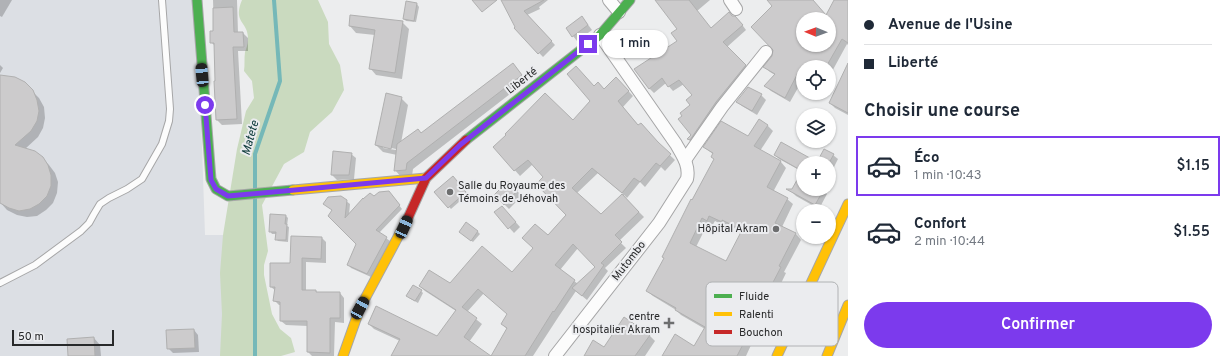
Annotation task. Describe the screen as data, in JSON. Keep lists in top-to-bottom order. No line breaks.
{"streets":{"main road":["Liberté"],"street":["Mutombo"]},"crossings":[["Liberté","Mutombo"]],"water":["Matete"],"places":{"other":["Salle du Royaume des Témoins de Jéhovah","Hôpital Akram"],"health":["centre hospitalier Akram"]},"legend":["Fluide","Ralenti","Bouchon"],"scale_bar":"50 m","north":"left","page":{"banner":["Avenue de l'Usine","Liberté"],"map_buttons":["+","−"],"bubble":"1 min","heading":"Choisir une course","list":[{"name":"Éco","note":"1 min · 10:43","value":"$1.15"},{"name":"Confort","note":"2 min · 10:44","value":"$1.55"}],"buttons":"Confirmer","scale":"50 m"}}
